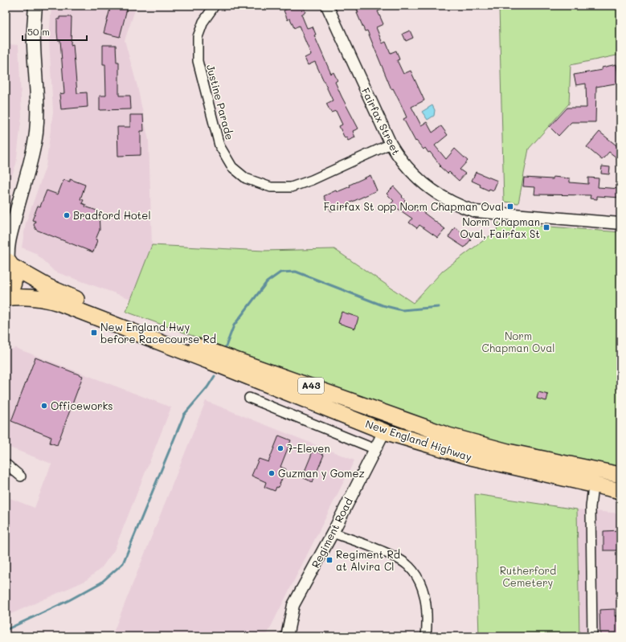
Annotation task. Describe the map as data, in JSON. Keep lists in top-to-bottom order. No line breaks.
{"streets":{"highway":["A43","New England Highway"],"street":["Justine Parade","Fairfax Street","Regiment Road"]},"crossings":[["Justine Parade","Fairfax Street"],["A43","New England Highway"],["New England Highway","Regiment Road"]],"parks":["Norm Chapman Oval","Rutherford Cemetery"],"places":{"transit":["Fairfax St opp Norm Chapman Oval","Norm Chapman Oval, Fairfax St","New England Hwy before Racecourse Rd","Regiment Rd at Alvira Cl"],"other":["Bradford Hotel","Officeworks","7-Eleven","Guzman y Gomez"]},"scale_bar":"50 m"}
